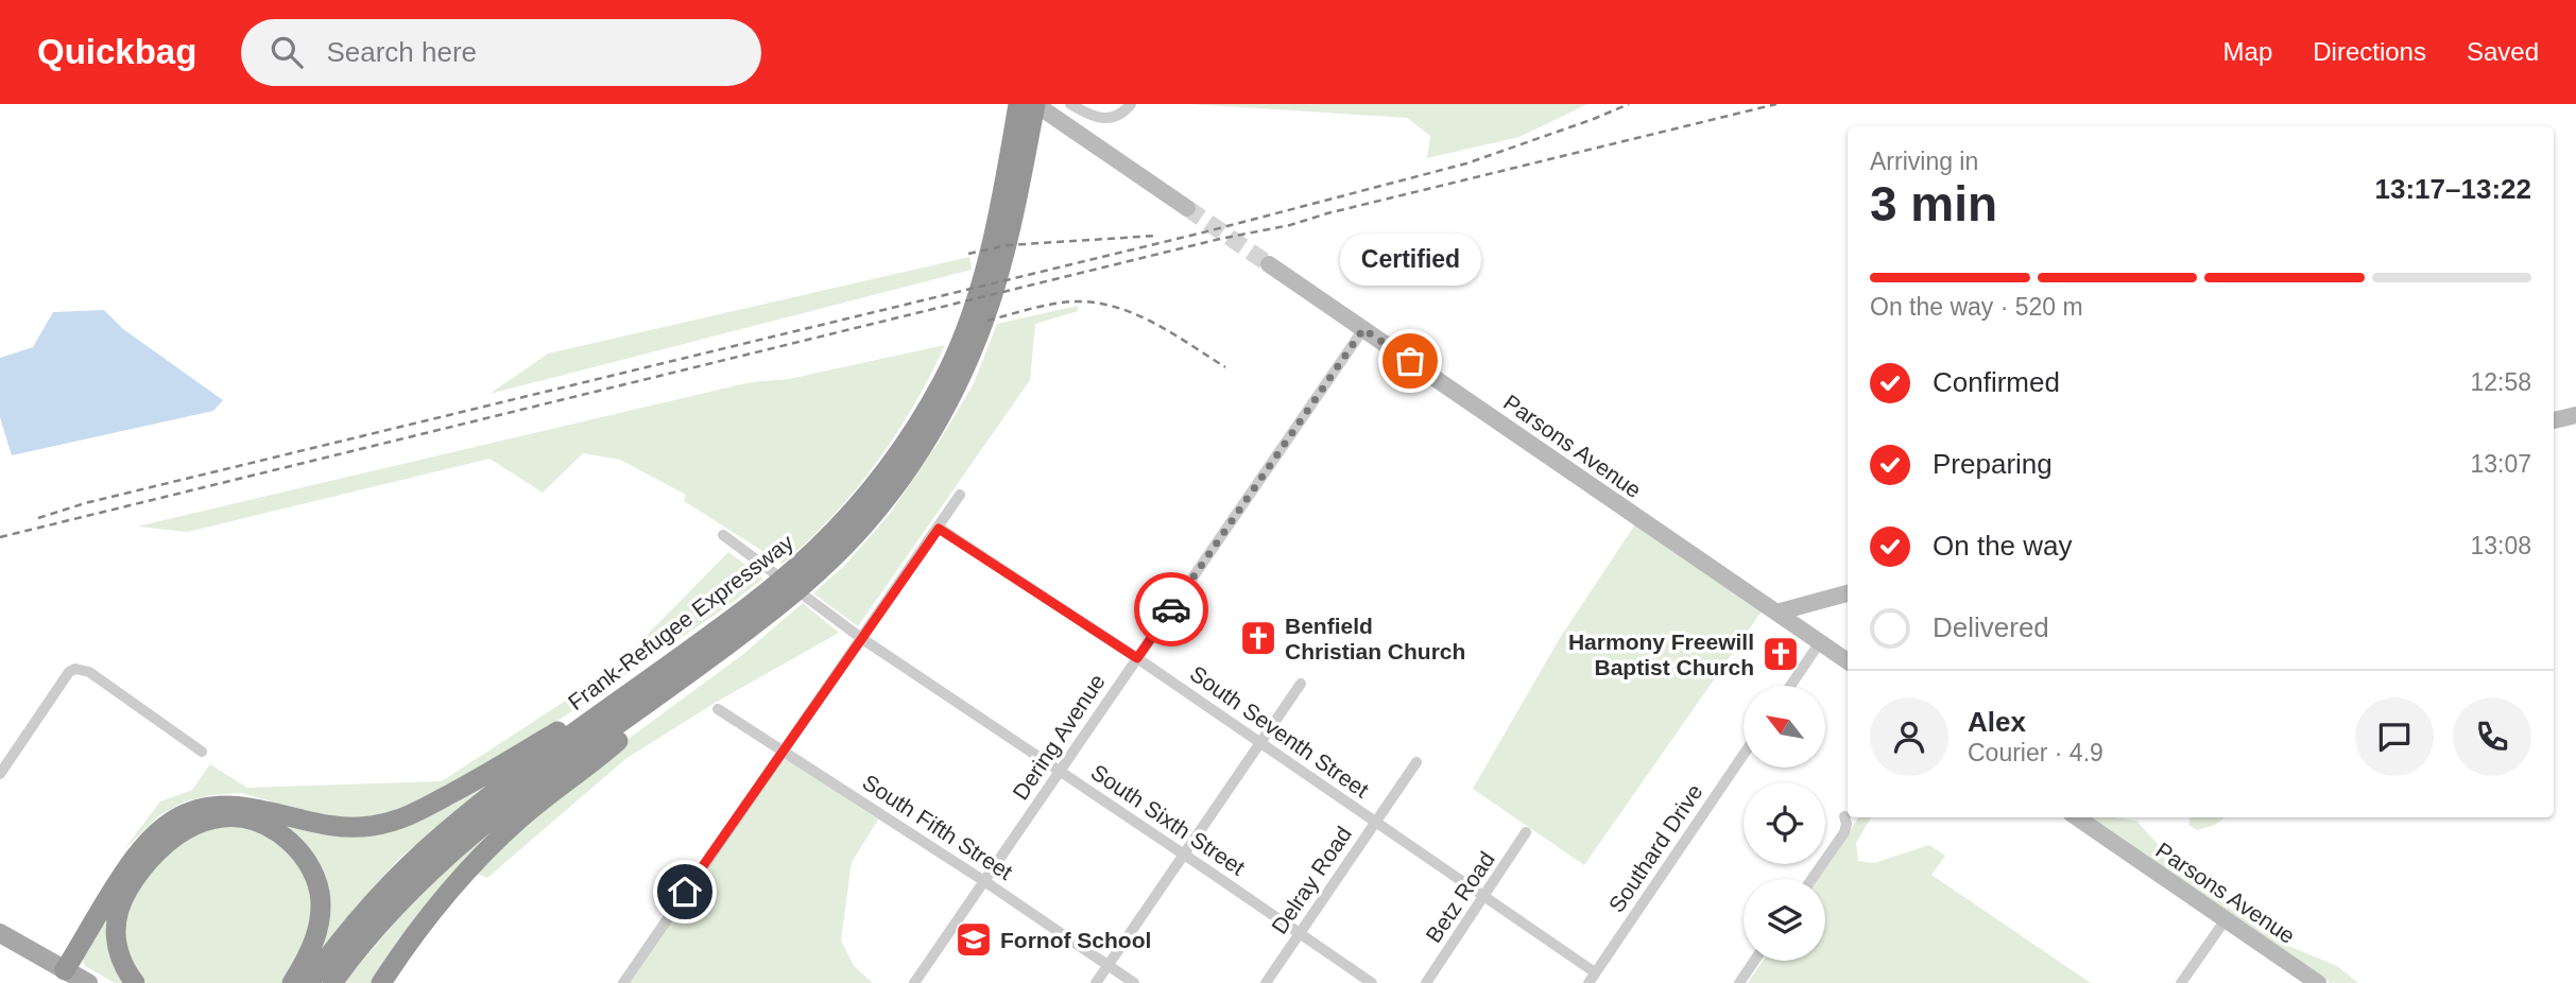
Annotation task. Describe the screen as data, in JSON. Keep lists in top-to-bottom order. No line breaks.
{"streets":{"highway":["Frank-Refugee Expressway"],"street":["Parsons Avenue","South Seventh Street","Dering Avenue","South Sixth Street","South Fifth Street","Southard Drive","Delray Road","Betz Road"]},"crossings":[["Parsons Avenue","Dering Avenue"],["South Seventh Street","Dering Avenue"],["South Seventh Street","Southard Drive"],["South Seventh Street","Delray Road"],["South Seventh Street","Betz Road"],["Dering Avenue","South Sixth Street"],["Dering Avenue","South Fifth Street"],["South Sixth Street","Delray Road"]],"places":{"other":["Certified"],"church":["Benfield Christian Church","Harmony Freewill Baptist Church"],"school or university":["Fornof School"]},"north":"top left","page":{"header":"Quickbag","search":"Search here","nav":["Map","Directions","Saved"],"heading":["3 min","Arriving in","13:17–13:22"],"panel":["Alex","Courier · 4.9"],"bubble":"Certified","bar":"On the way · 520 m","list":[["Confirmed","12:58"],["Preparing","13:07"],["On the way","13:08"],"Delivered"]}}
